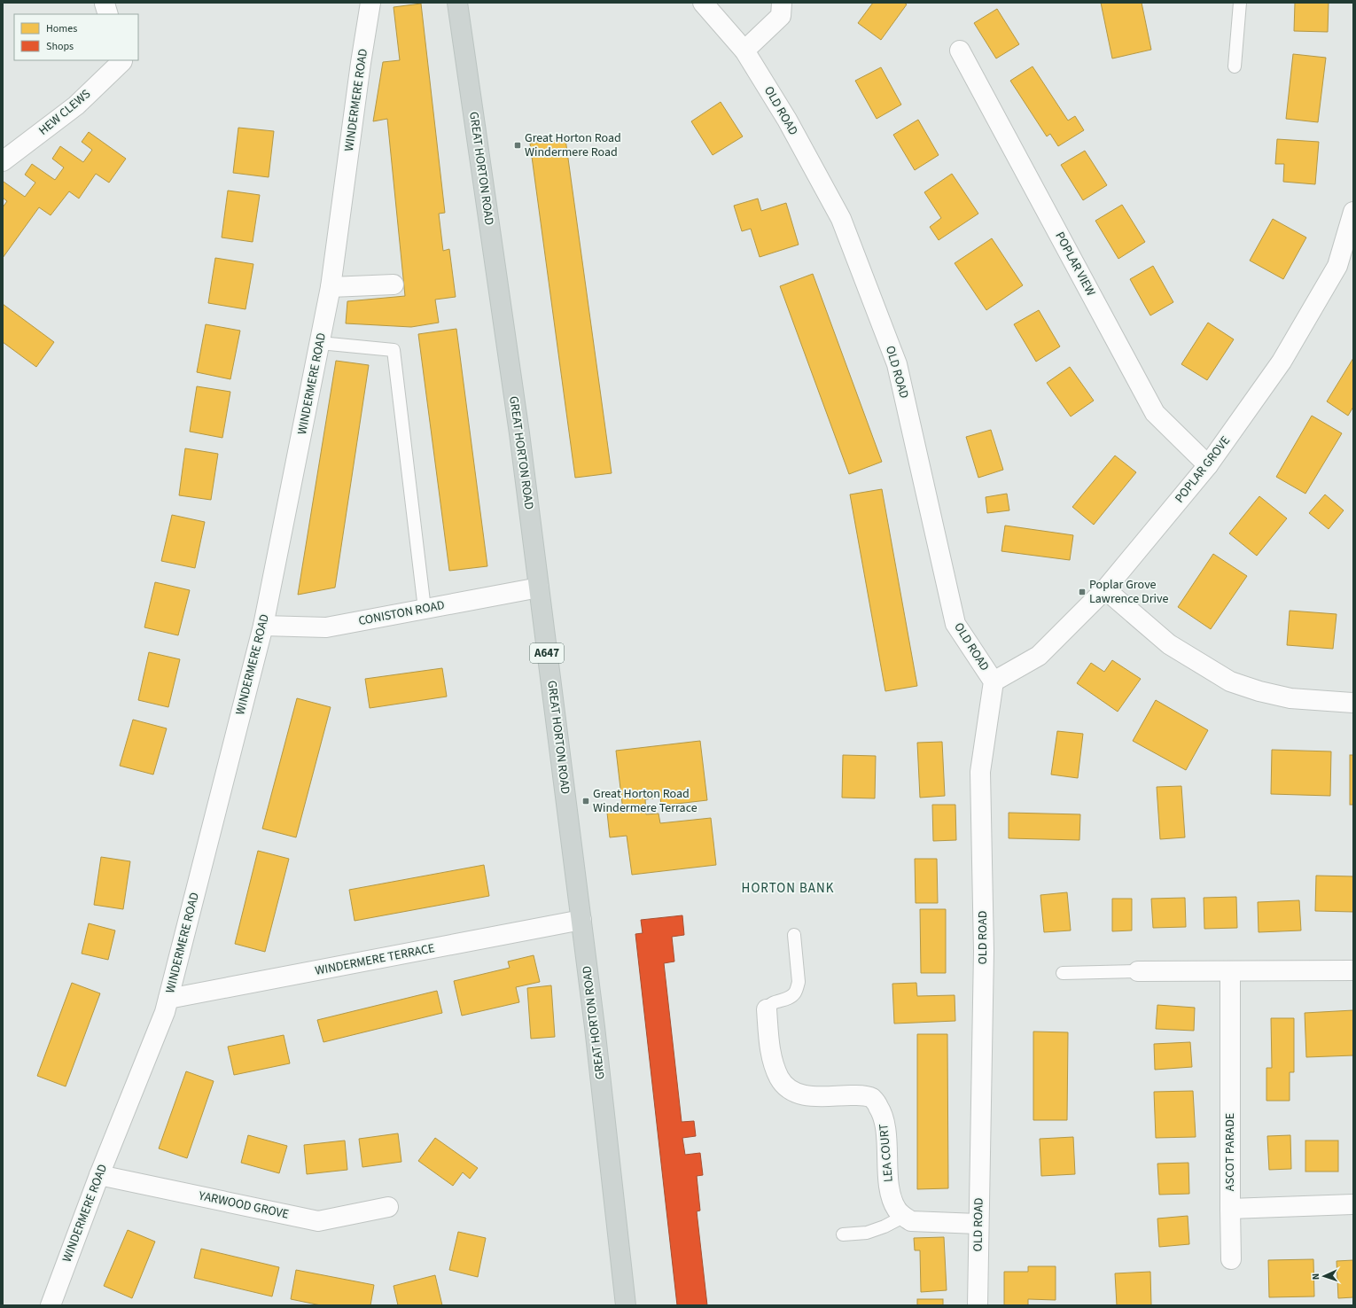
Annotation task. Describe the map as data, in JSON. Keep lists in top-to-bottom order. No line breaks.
{"streets":{"main road":["GREAT HORTON ROAD","A647"],"street":["WINDERMERE ROAD","OLD ROAD","HEW CLEWS","POPLAR VIEW","POPLAR GROVE","CONISTON ROAD","WINDERMERE TERRACE","ASCOT PARADE","LEA COURT","YARWOOD GROVE"]},"crossings":[["WINDERMERE ROAD","CONISTON ROAD"],["WINDERMERE ROAD","WINDERMERE TERRACE"],["WINDERMERE ROAD","YARWOOD GROVE"],["OLD ROAD","POPLAR GROVE"],["GREAT HORTON ROAD","CONISTON ROAD"],["GREAT HORTON ROAD","WINDERMERE TERRACE"],["POPLAR VIEW","POPLAR GROVE"]],"districts":["HORTON BANK"],"places":{"transit":["Great Horton Road Windermere Road","Poplar Grove Lawrence Drive","Great Horton Road Windermere Terrace"]},"legend":["Homes","Shops"],"north":"left"}
